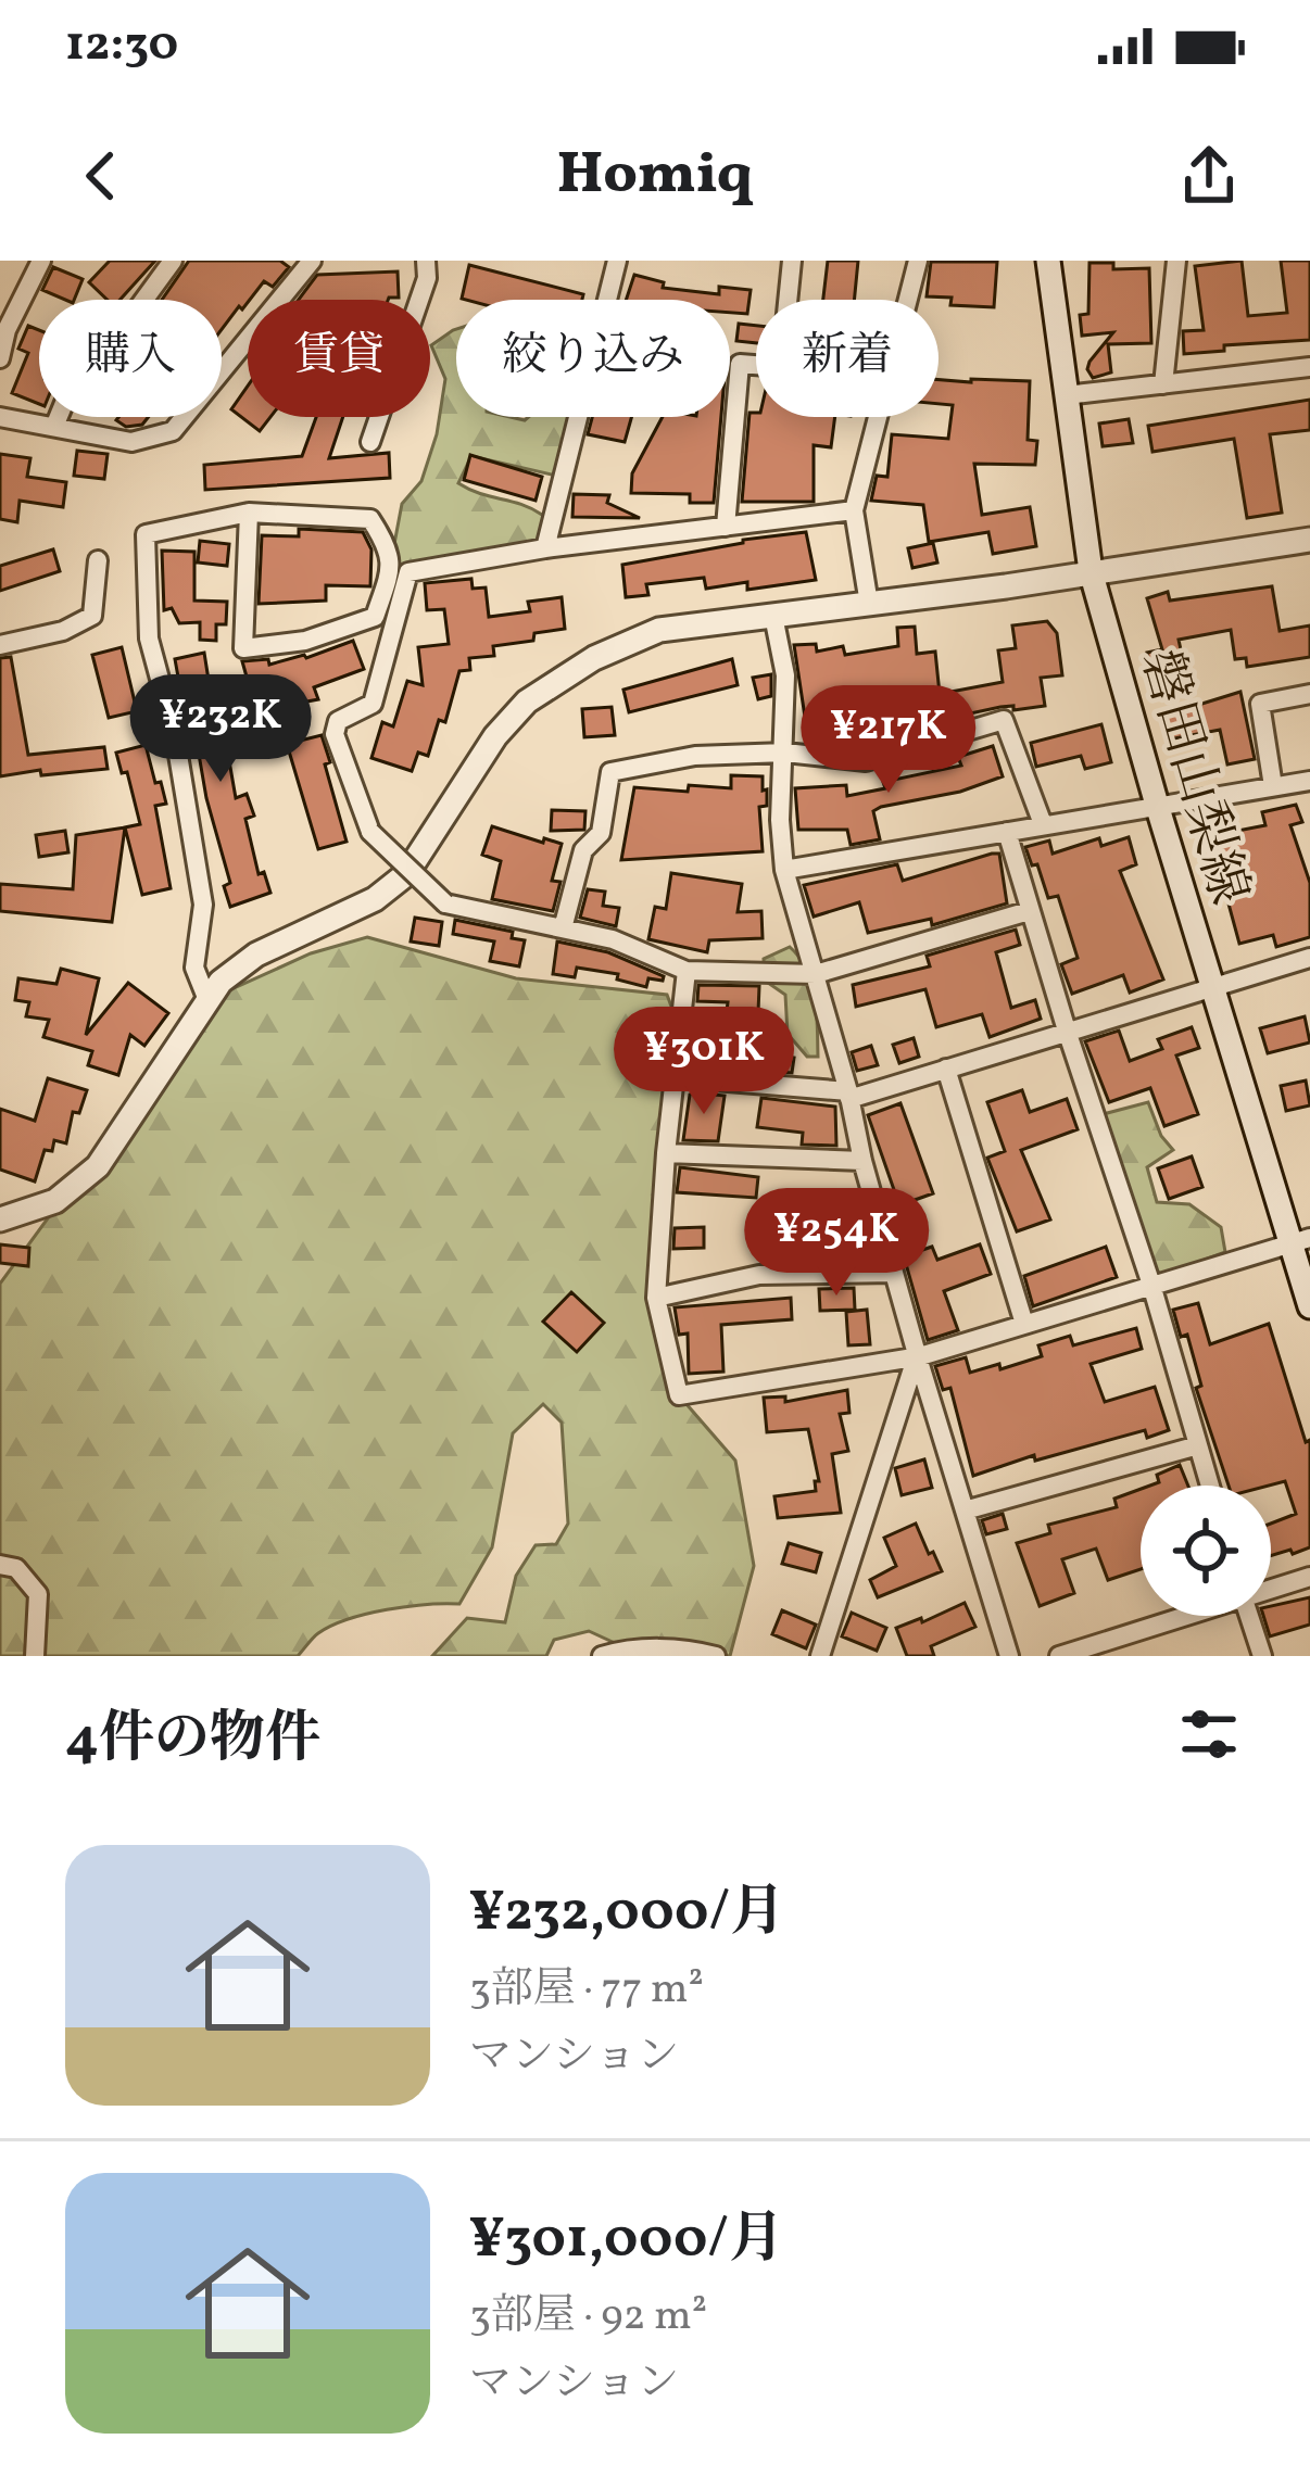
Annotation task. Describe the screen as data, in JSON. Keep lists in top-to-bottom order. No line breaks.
{"streets":{"street":["磐田山梨線"]},"page":{"status":"12:30","header":"Homiq","chip":["購入","賃貸","絞り込み","新着"],"price":["¥232K","¥217K","¥301K","¥254K"],"heading":"4件の物件","list":[{"name":"¥232,000/月","note":"3部屋 · 77 m² · マンション"},{"name":"¥301,000/月","note":"3部屋 · 92 m² · マンション"}]}}
